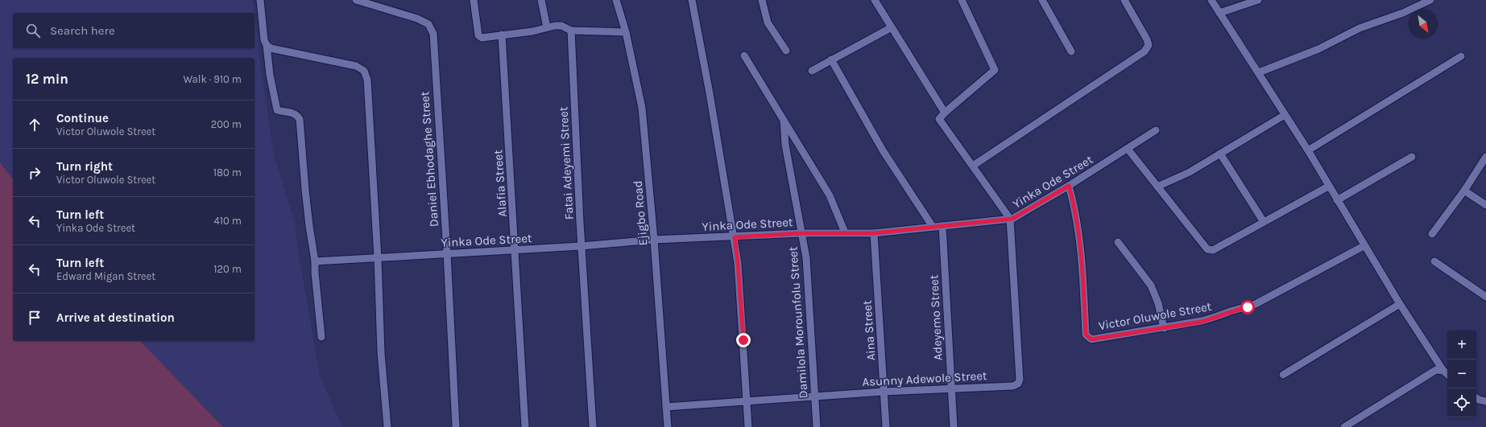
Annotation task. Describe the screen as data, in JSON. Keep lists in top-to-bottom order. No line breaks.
{"streets":{"street":["Daniel Ebhodaghe Street","Fatai Adeyemi Street","Yinka Ode Street","Alafia Street","Ejigbo Road","Victor Oluwole Street","Adeyemo Street","Damilola Morounfolu Street","Aina Street","Asunny Adewole Street"]},"crossings":[["Daniel Ebhodaghe Street","Yinka Ode Street"],["Fatai Adeyemi Street","Yinka Ode Street"],["Yinka Ode Street","Alafia Street"],["Yinka Ode Street","Ejigbo Road"],["Yinka Ode Street","Victor Oluwole Street"],["Yinka Ode Street","Adeyemo Street"],["Yinka Ode Street","Damilola Morounfolu Street"],["Yinka Ode Street","Aina Street"],["Yinka Ode Street","Asunny Adewole Street"],["Ejigbo Road","Asunny Adewole Street"],["Adeyemo Street","Asunny Adewole Street"],["Damilola Morounfolu Street","Asunny Adewole Street"],["Aina Street","Asunny Adewole Street"]],"north":"bottom right","page":{"search":"Search here","heading":["12 min","Walk · 910 m"],"list":[["Continue","Victor Oluwole Street","200 m"],["Turn right","Victor Oluwole Street","180 m"],["Turn left","Yinka Ode Street","410 m"],["Turn left","Edward Migan Street","120 m"],"Arrive at destination"],"map_buttons":["+","−"]}}
